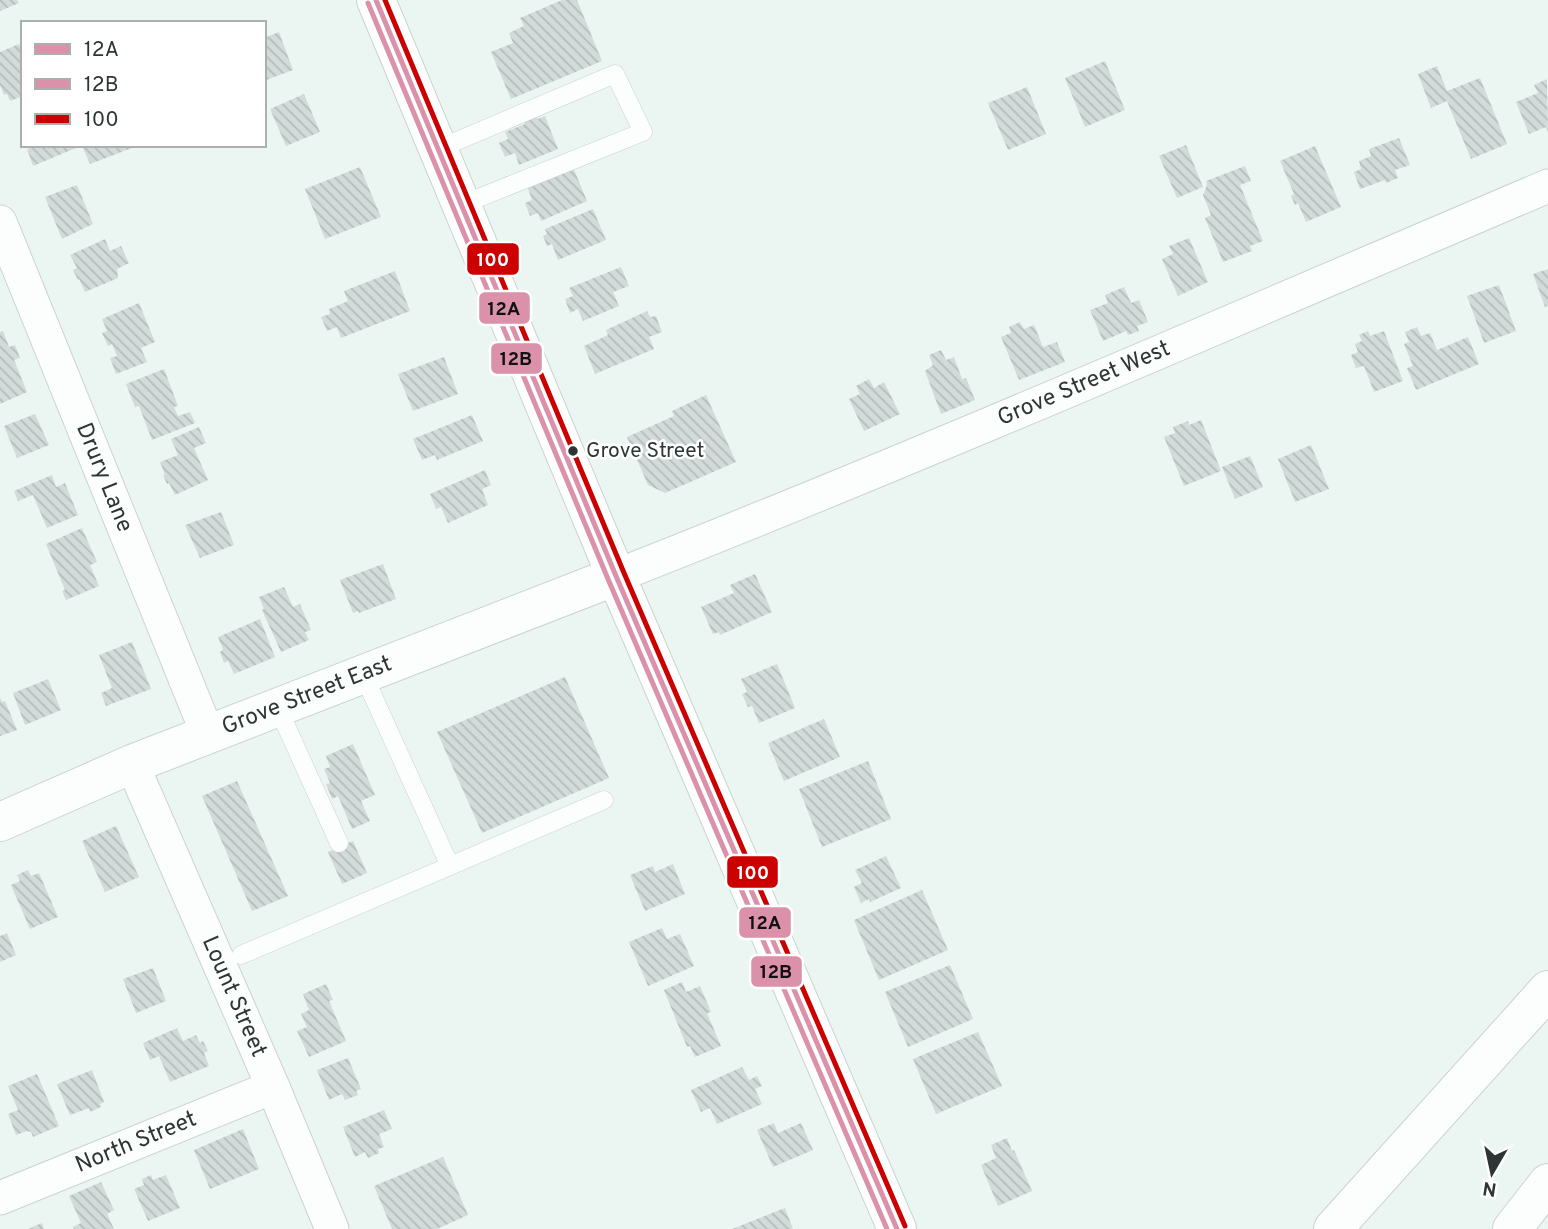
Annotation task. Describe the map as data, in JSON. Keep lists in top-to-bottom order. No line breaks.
{"streets":{"main road":["Grove Street East"],"street":["Grove Street West","Drury Lane","Lount Street","North Street"]},"crossings":[["Grove Street West","Grove Street East"],["Drury Lane","Grove Street East"],["Grove Street East","Lount Street"],["Lount Street","North Street"]],"places":["Grove Street"],"lines":["transit line 12A","transit line 100","transit line 12B"],"legend":["12A","12B","100"],"north":"bottom"}
